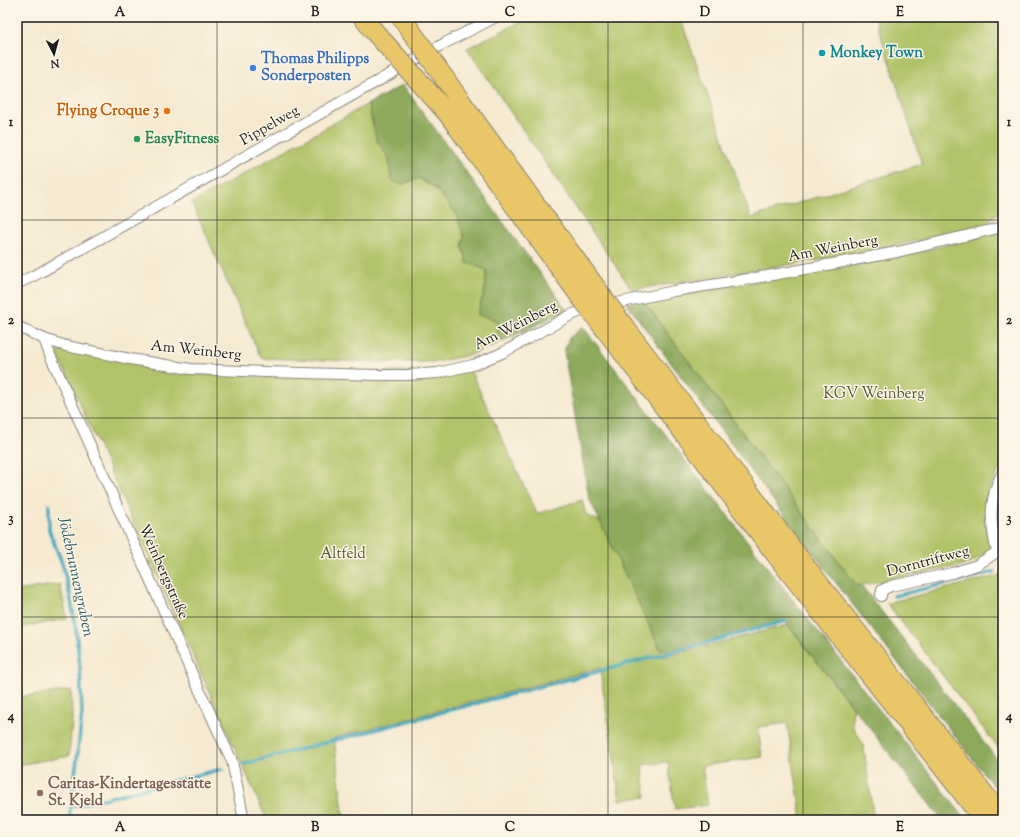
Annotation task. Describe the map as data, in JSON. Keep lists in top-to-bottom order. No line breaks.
{"streets":{"street":["Pippelweg","Am Weinberg","Dorntriftweg","Weinbergstraße"]},"crossings":[["Am Weinberg","Weinbergstraße"]],"water":["Jödebrunnengraben"],"parks":["KGV Weinberg","Altfeld"],"places":["Monkey Town","Thomas Philipps Sonderposten","Flying Croque 3","EasyFitness","Caritas-Kindertagesstätte St. Kjeld"],"north":"bottom","grid":{"columns":["A","B","C","D","E"],"rows":["1","2","3","4"]}}
